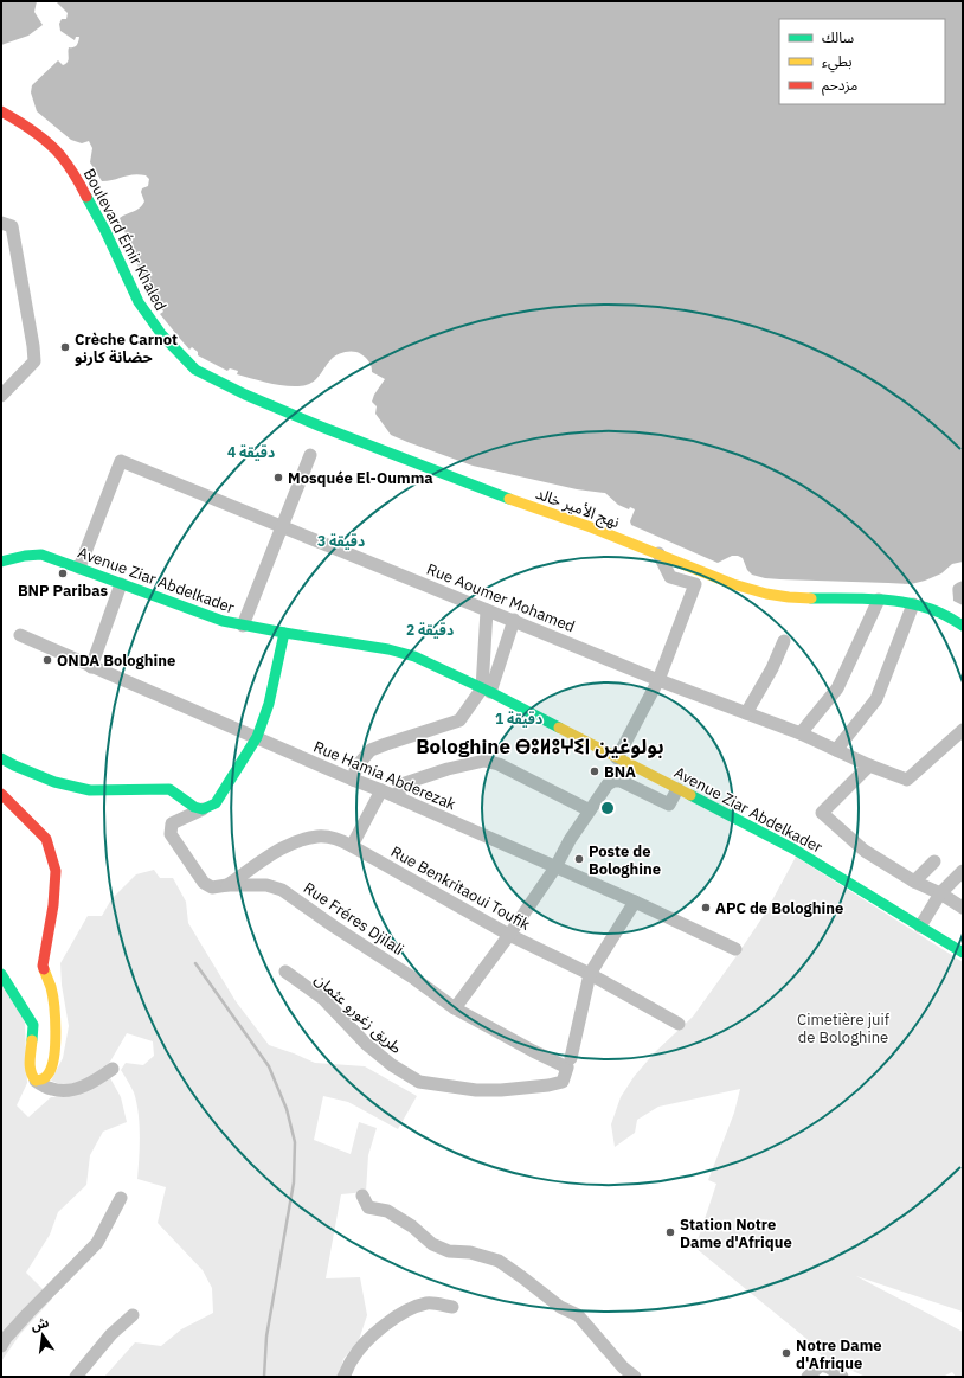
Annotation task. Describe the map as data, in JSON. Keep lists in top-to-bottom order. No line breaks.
{"streets":{"main road":["Boulevard Émir Khaled","نهج الأمير خالد","Avenue Ziar Abdelkader"],"street":["Rue Aoumer Mohamed","Rue Hamia Abderezak","Rue Benkritaoui Toufik","Rue Fréres Djilali","طريق زغورو عثمان"]},"crossings":[["Boulevard Émir Khaled","نهج الأمير خالد"],["Avenue Ziar Abdelkader","Rue Aoumer Mohamed"],["Rue Benkritaoui Toufik","Rue Fréres Djilali"],["Rue Fréres Djilali","طريق زغورو عثمان"]],"districts":["Bologhine ⴱⵓⵍⵓⵖⵉⵏ بولوغين"],"parks":["Cimetière juif de Bologhine"],"places":["Crèche Carnot حضانة كارنو","Mosquée El-Oumma","BNP Paribas","ONDA Bologhine","BNA","Poste de Bologhine","APC de Bologhine","Station Notre Dame d'Afrique","Notre Dame d'Afrique"],"legend":["سالك","بطيء","مزدحم"],"north":"top","rings":["4 دقيقة","3 دقيقة","2 دقيقة","1 دقيقة"]}
